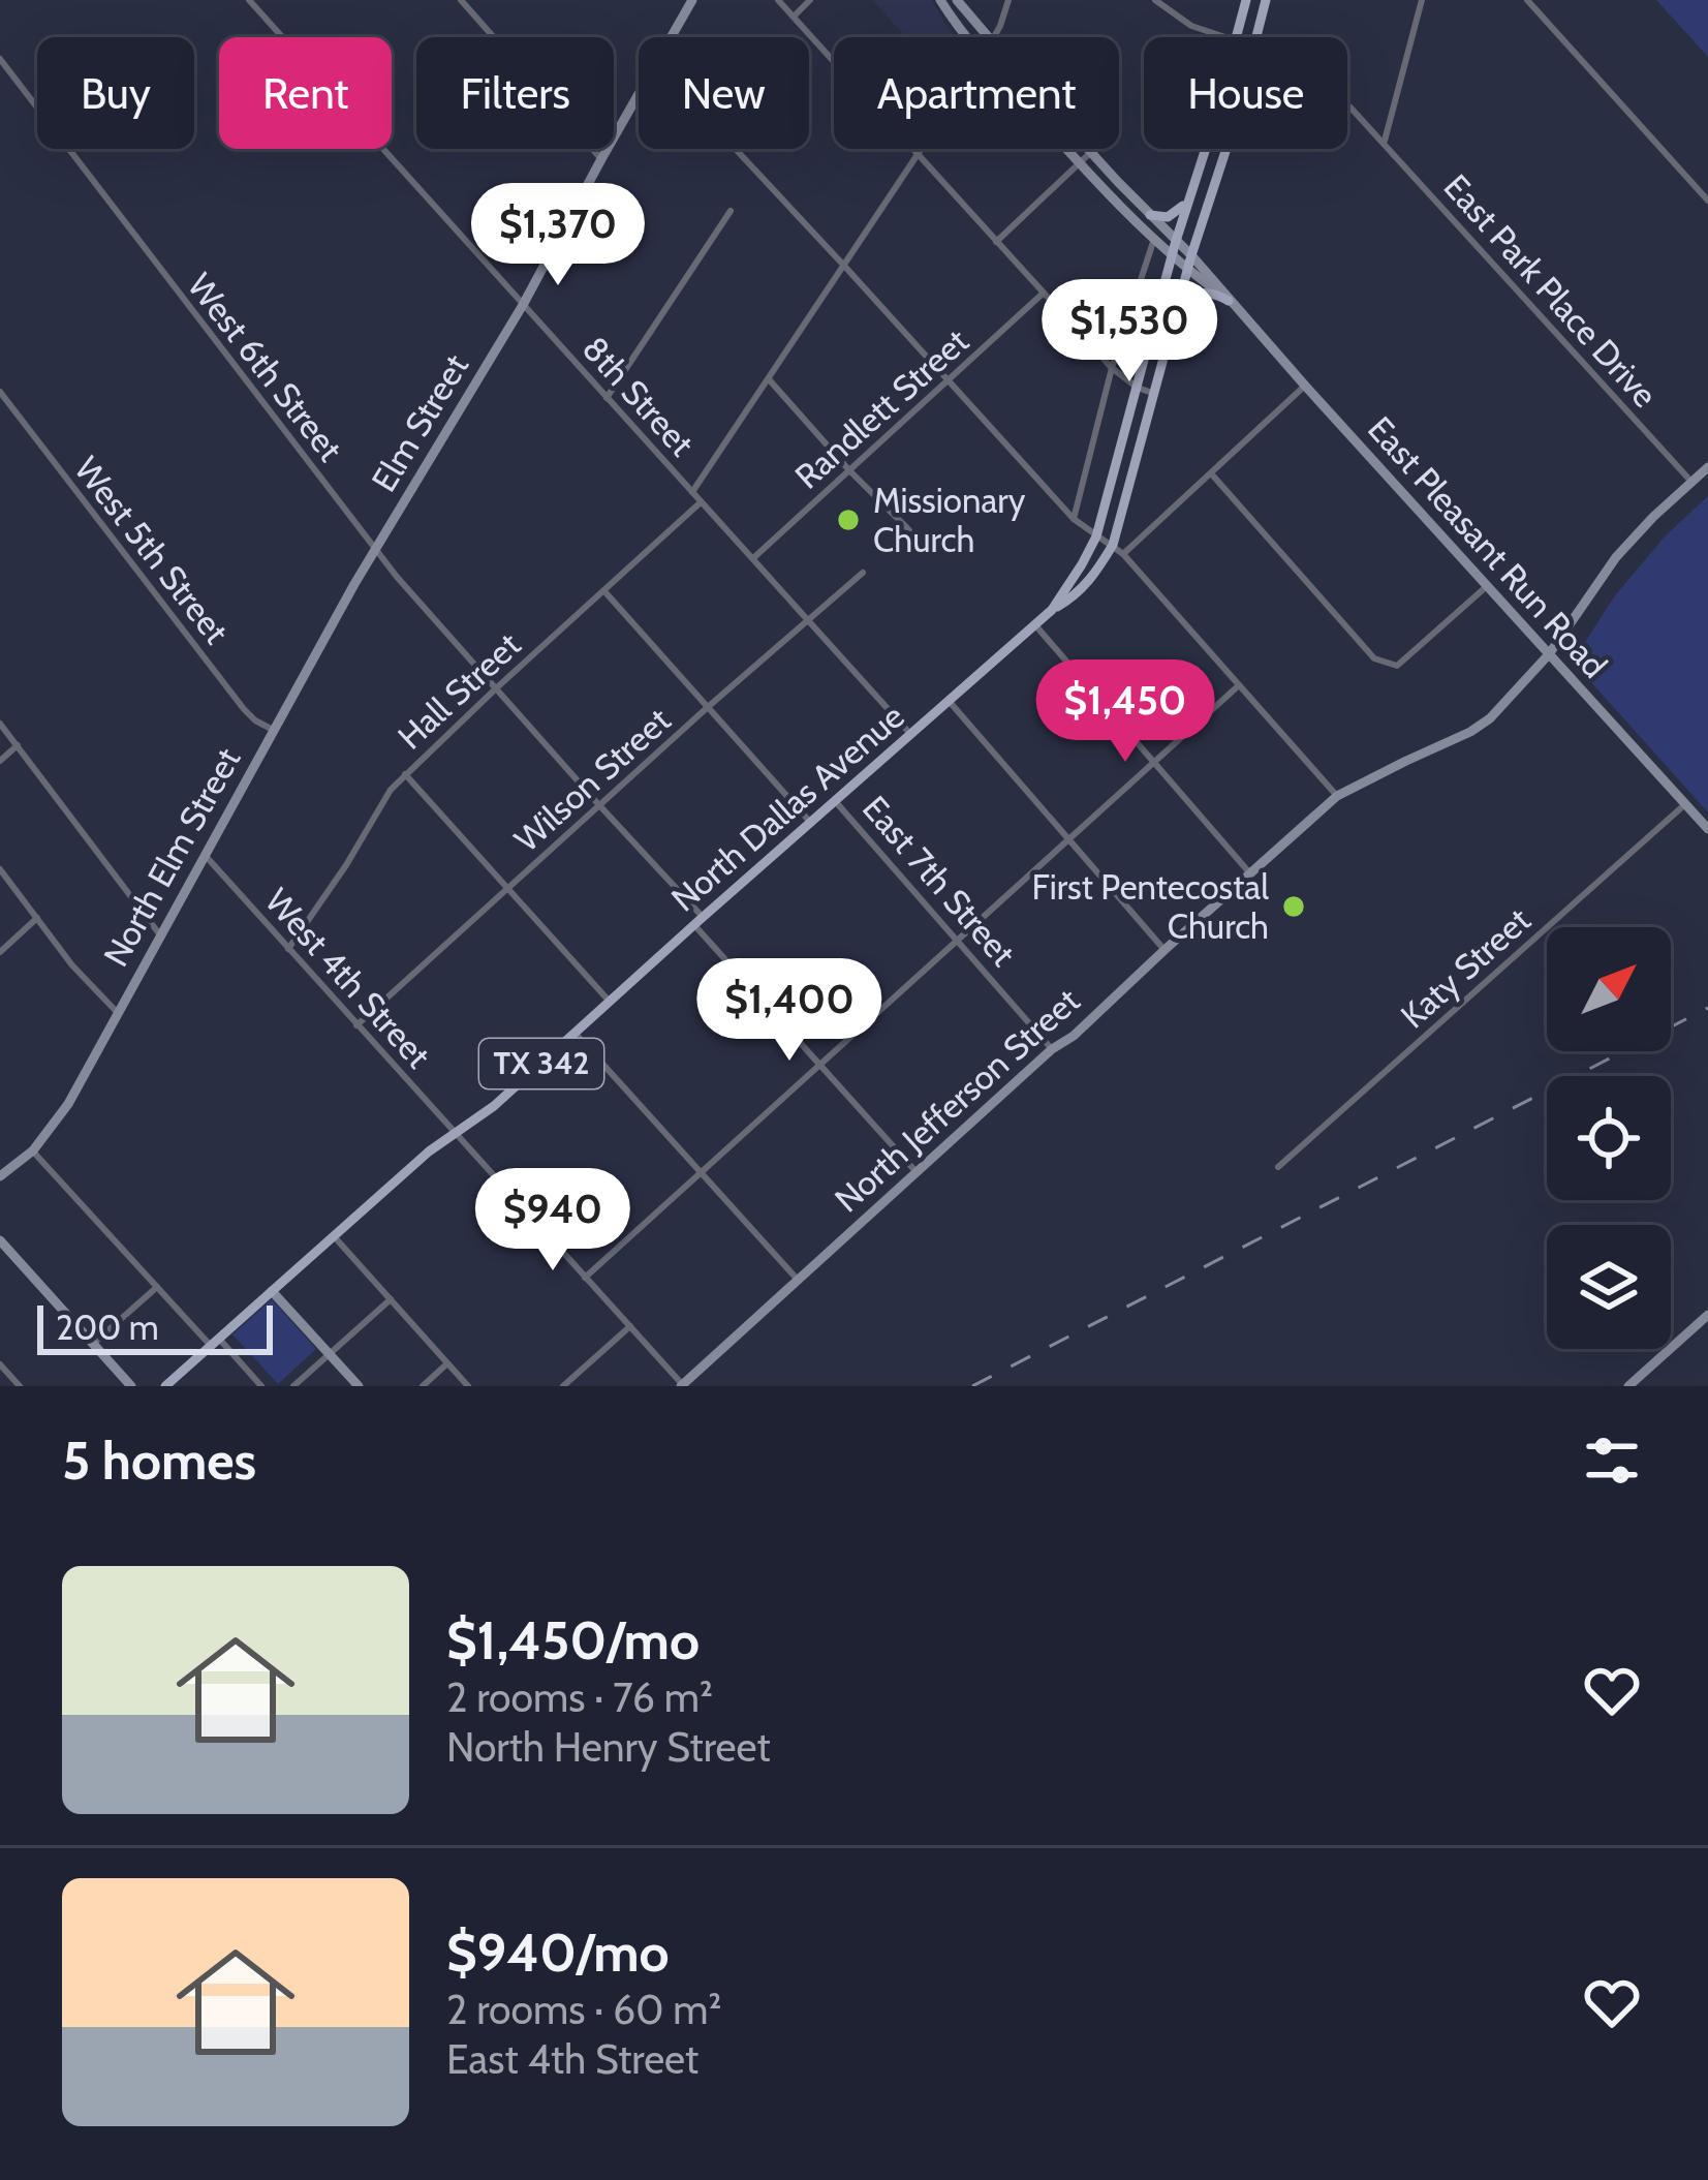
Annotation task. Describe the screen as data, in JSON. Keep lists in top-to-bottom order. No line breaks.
{"streets":{"main road":["North Dallas Avenue","TX 342"],"street":["East Park Place Drive","West 6th Street","8th Street","Randlett Street","Elm Street","East Pleasant Run Road","West 5th Street","Hall Street","Wilson Street","North Elm Street","East 7th Street","Katy Street","West 4th Street","North Jefferson Street"]},"crossings":[["East Park Place Drive","North Jefferson Street"],["West 6th Street","Elm Street"],["West 6th Street","Hall Street"],["West 6th Street","Wilson Street"],["West 6th Street","North Dallas Avenue"],["West 6th Street","North Elm Street"],["West 6th Street","North Jefferson Street"],["8th Street","Randlett Street"],["8th Street","Elm Street"],["8th Street","Hall Street"],["8th Street","Wilson Street"],["8th Street","North Dallas Avenue"],["Elm Street","North Elm Street"],["East Pleasant Run Road","Katy Street"],["East Pleasant Run Road","North Jefferson Street"],["West 5th Street","North Elm Street"],["Hall Street","West 4th Street"],["Wilson Street","West 4th Street"],["North Dallas Avenue","East 7th Street"],["North Dallas Avenue","West 4th Street"],["North Elm Street","West 4th Street"],["East 7th Street","North Jefferson Street"],["West 4th Street","North Jefferson Street"]],"places":["Missionary Church","First Pentecostal Church"],"scale_bar":"200 m","north":"top right","page":{"chip":["Buy","Rent","Filters","New","Apartment","House"],"price":["$1,370","$1,530","$1,450","$1,400","$940"],"scale":"200 m","heading":"5 homes","list":[{"name":"$1,450/mo","note":"2 rooms · 76 m² · North Henry Street"},{"name":"$940/mo","note":"2 rooms · 60 m² · East 4th Street"}]}}
